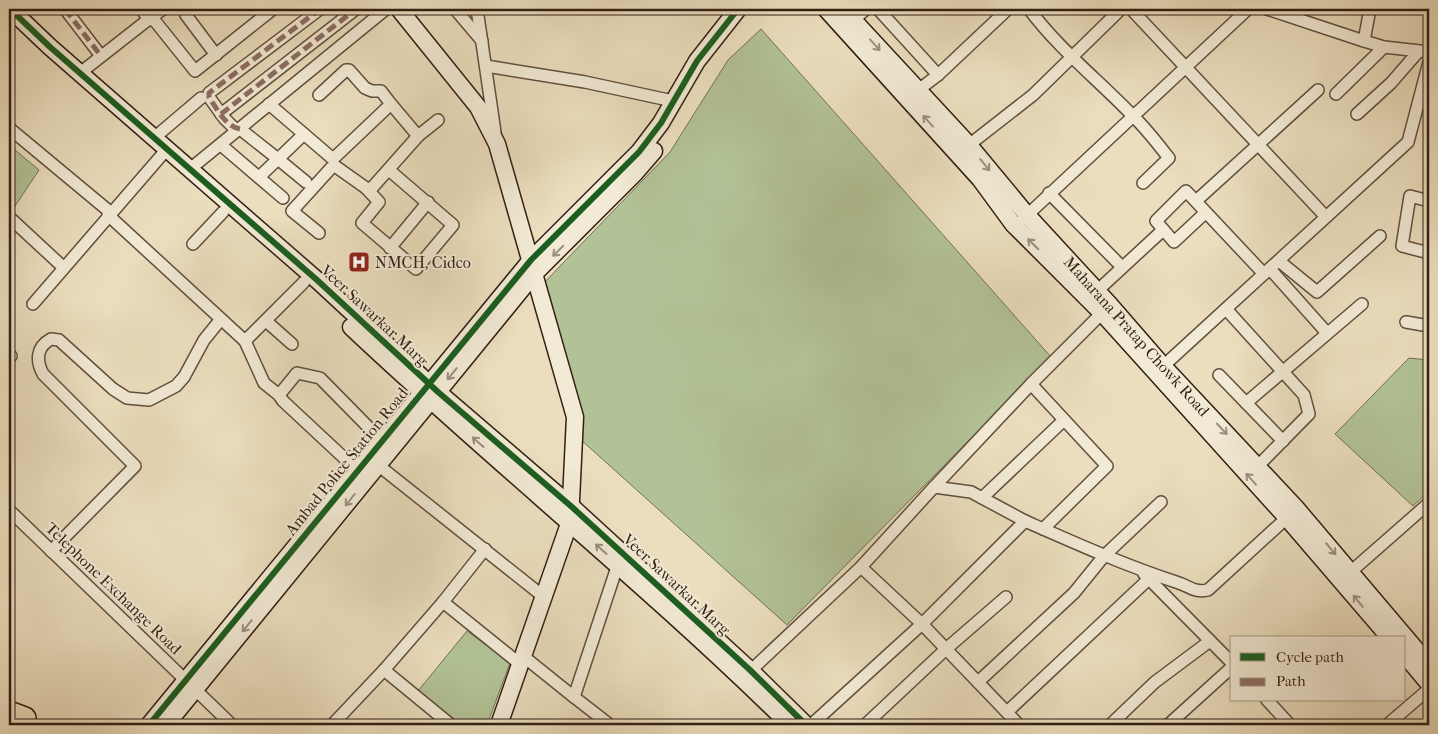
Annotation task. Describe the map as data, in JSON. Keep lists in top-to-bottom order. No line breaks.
{"streets":{"street":["Veer Sawarkar Marg","Maharana Pratap Chowk Road","Ambad Police Station Road","Telephone Exchange Road"]},"crossings":[["Veer Sawarkar Marg","Ambad Police Station Road"],["Ambad Police Station Road","Telephone Exchange Road"]],"places":{"hospital":["NMCH, Cidco"]},"legend":["Cycle path","Path"]}
